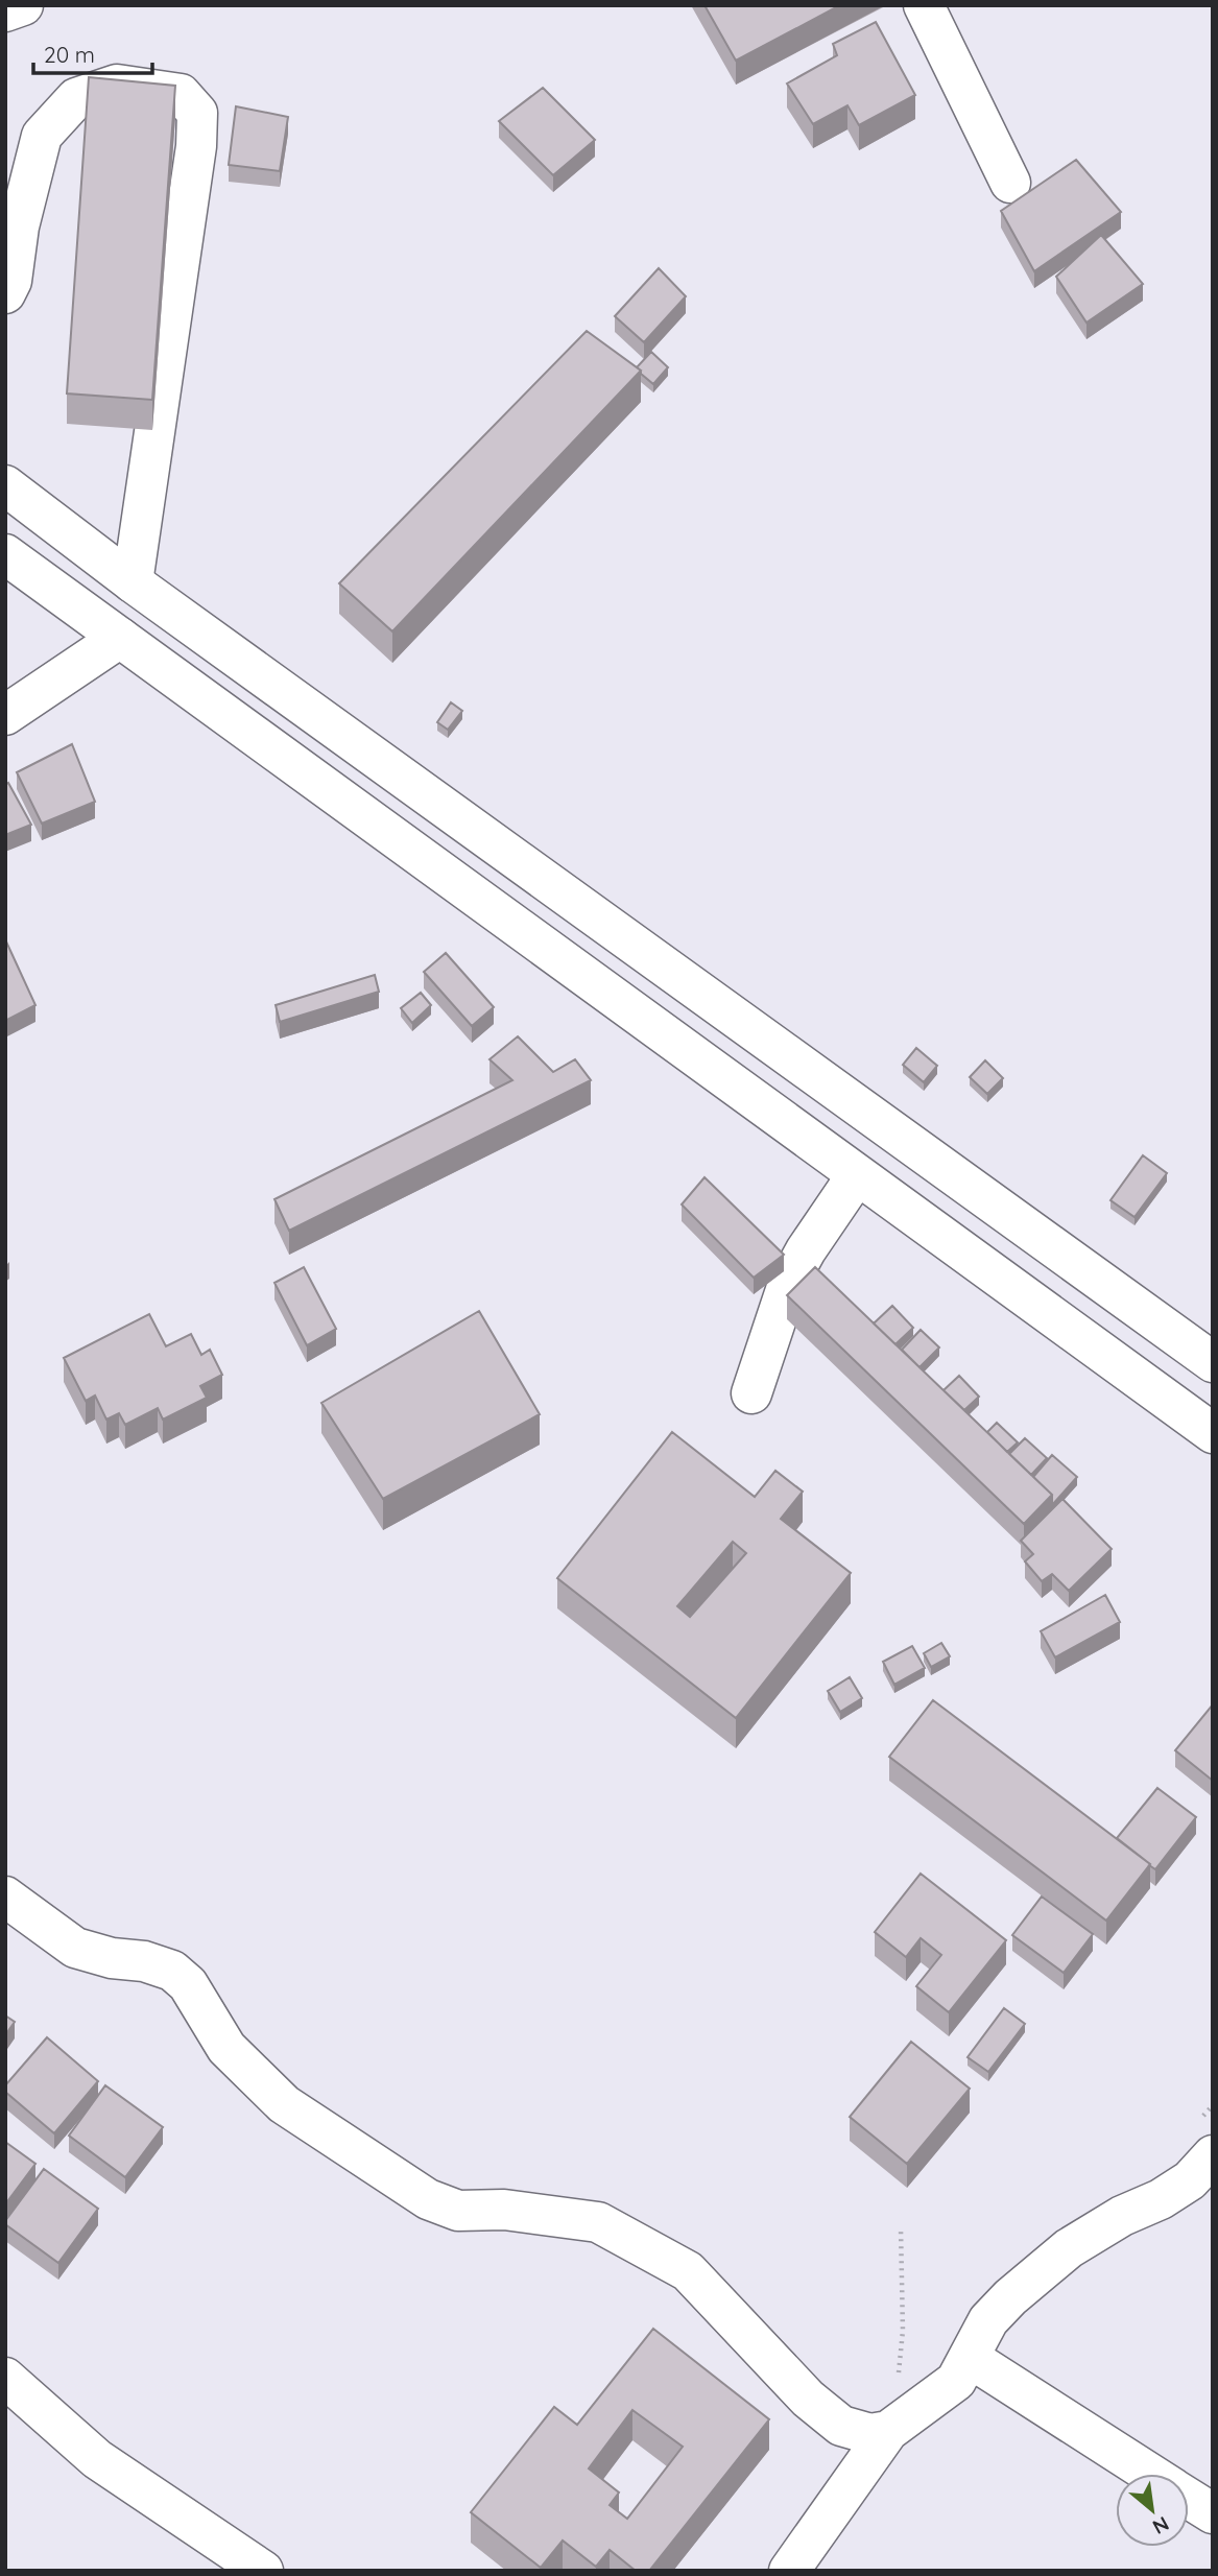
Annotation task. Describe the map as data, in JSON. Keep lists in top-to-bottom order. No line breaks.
{"scale_bar":"20 m","north":"bottom right"}
